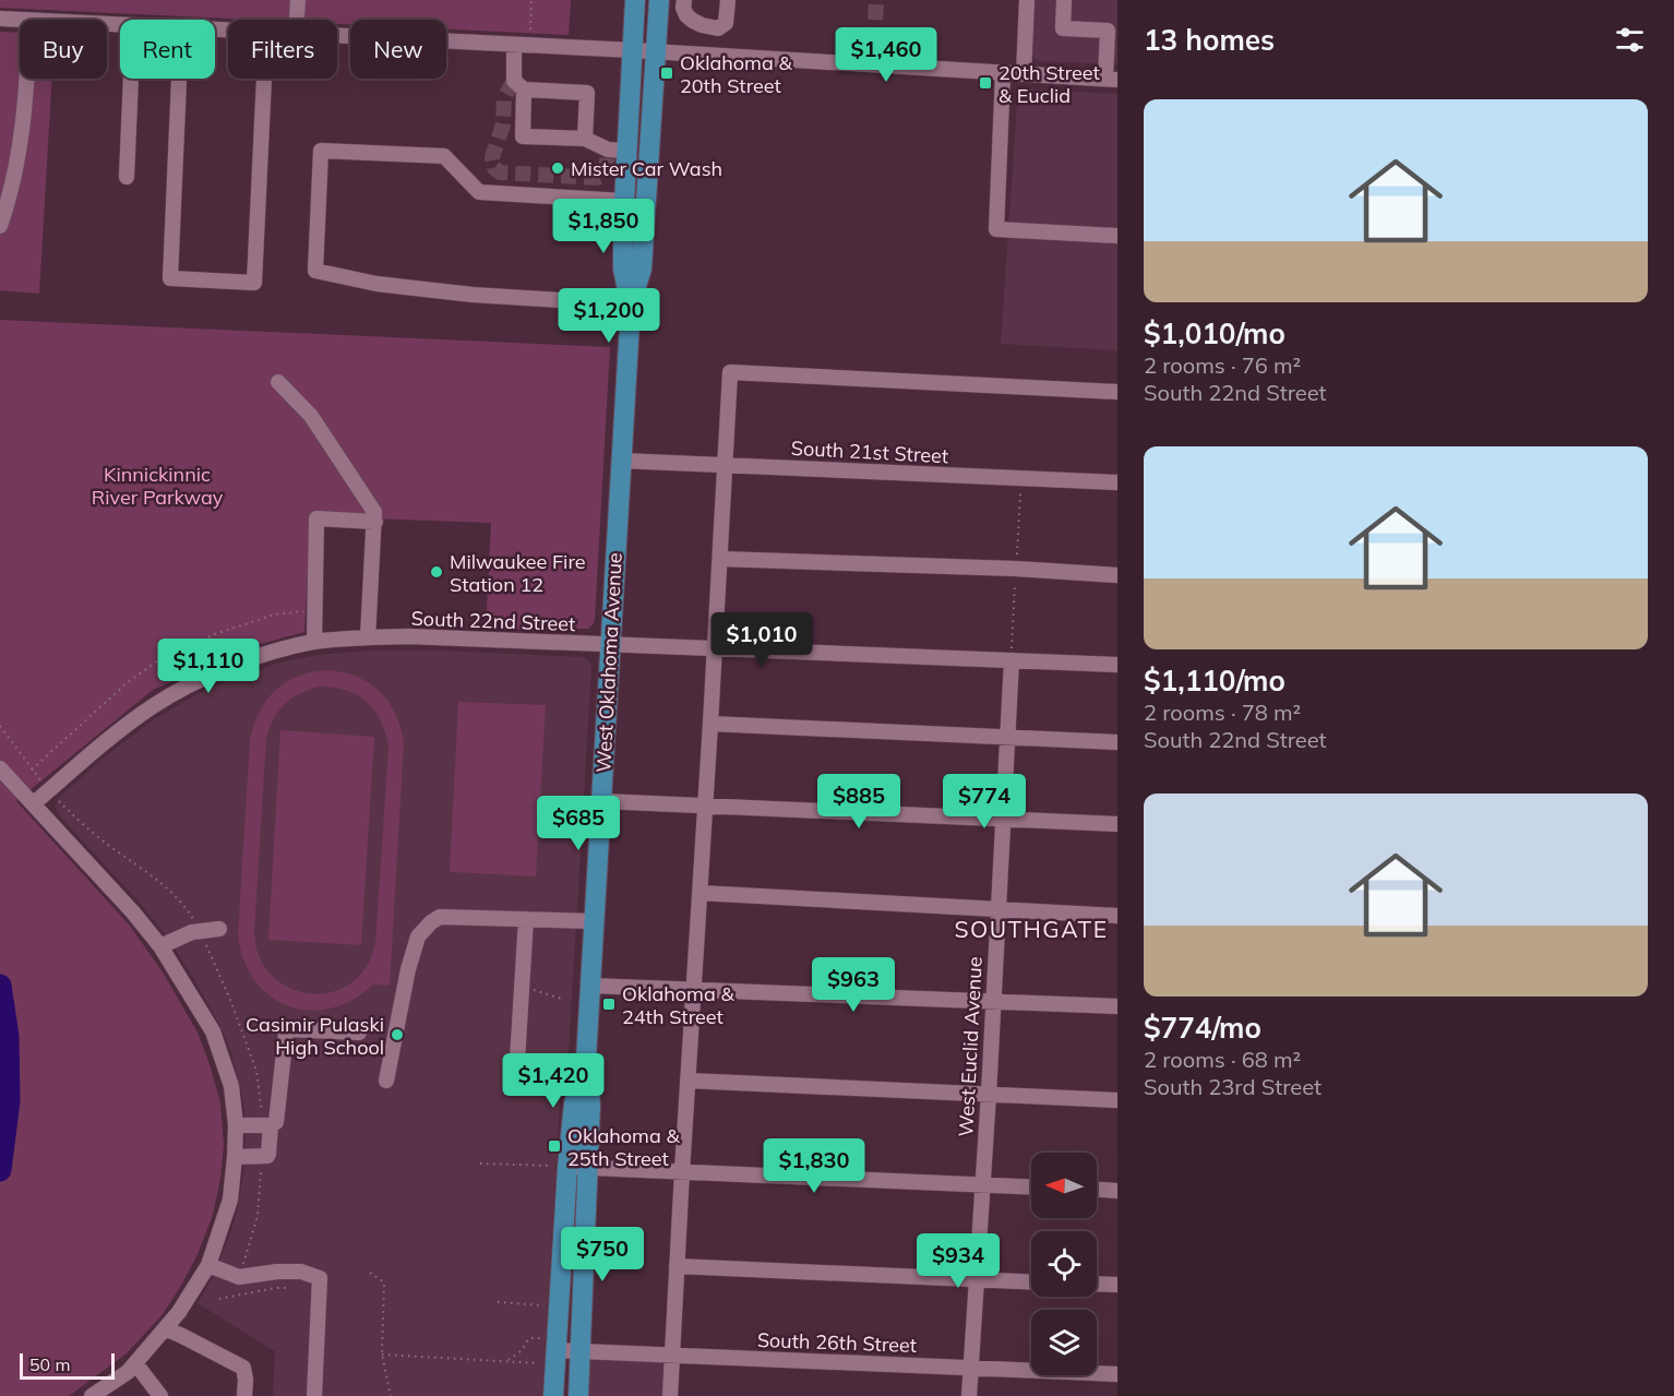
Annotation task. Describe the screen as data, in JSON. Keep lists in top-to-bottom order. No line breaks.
{"streets":{"main road":["West Oklahoma Avenue"],"street":["South 21st Street","South 22nd Street","West Euclid Avenue","South 26th Street"]},"crossings":[["South 21st Street","West Oklahoma Avenue"],["South 22nd Street","West Oklahoma Avenue"],["South 22nd Street","West Euclid Avenue"],["West Oklahoma Avenue","South 26th Street"],["West Euclid Avenue","South 26th Street"]],"districts":["SOUTHGATE"],"parks":["Kinnickinnic River Parkway"],"places":{"transit":["Oklahoma & 20th Street","20th Street & Euclid","Oklahoma & 24th Street","Oklahoma & 25th Street"],"other":["Mister Car Wash","Milwaukee Fire Station 12","Casimir Pulaski High School"]},"scale_bar":"50 m","north":"left","page":{"heading":"13 homes","chip":["Buy","Rent","Filters","New"],"price":["$1,460","$1,850","$1,200","$1,010","$1,110","$885","$774","$685","$963","$1,420","$1,830","$750","$934"],"list":[{"name":"$1,010/mo","note":"2 rooms · 76 m² · South 22nd Street"},{"name":"$1,110/mo","note":"2 rooms · 78 m² · South 22nd Street"},{"name":"$774/mo","note":"2 rooms · 68 m² · South 23rd Street"}],"scale":"50 m"}}
